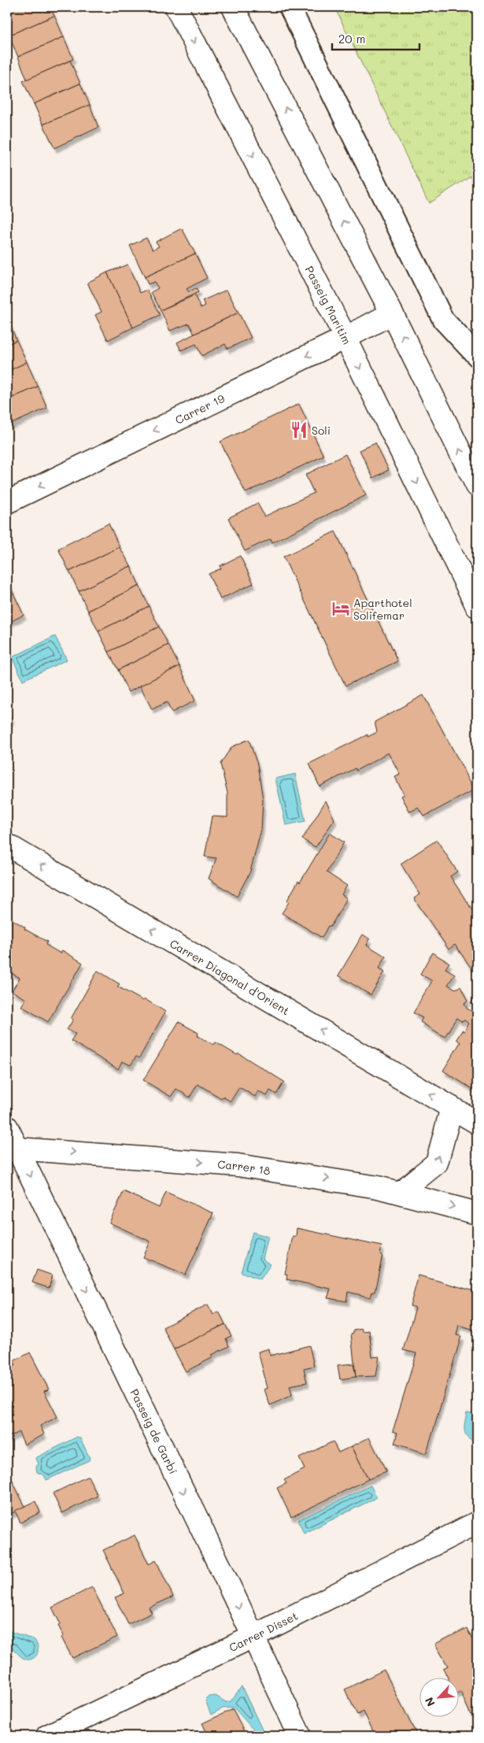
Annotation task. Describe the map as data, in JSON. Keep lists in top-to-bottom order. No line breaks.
{"streets":{"street":["Passeig Marítim","Carrer 19","Carrer Diagonal d'Orient","Carrer 18","Passeig de Garbí","Carrer Disset"]},"crossings":[["Passeig Marítim","Carrer 19"],["Carrer 18","Passeig de Garbí"],["Passeig de Garbí","Carrer Disset"]],"one_way":["Carrer 19","Carrer Diagonal d'Orient","Carrer 18","Passeig de Garbí"],"places":{"restaurant":["Soli"],"hotel":["Aparthotel Solifemar"]},"scale_bar":"20 m","north":"bottom left"}
